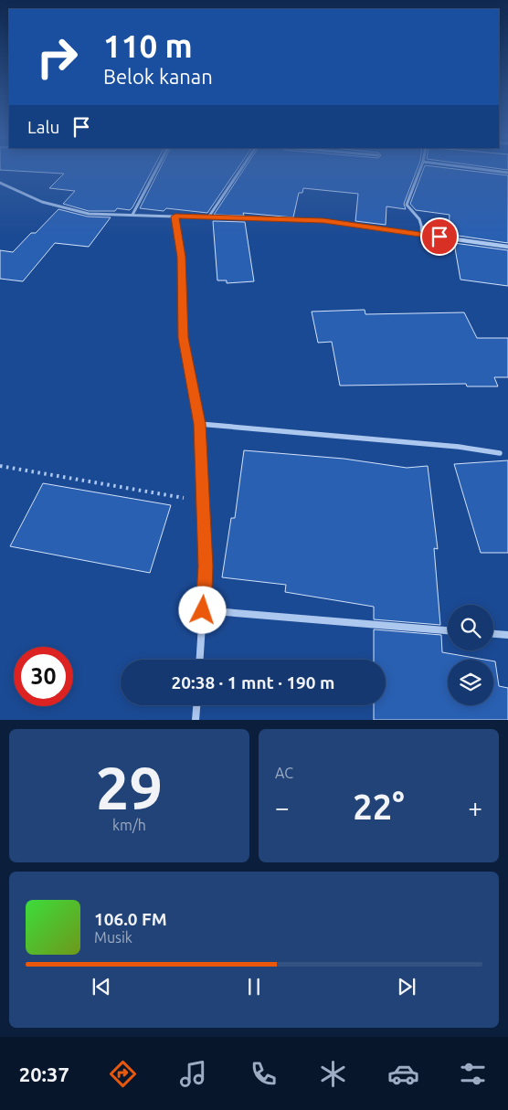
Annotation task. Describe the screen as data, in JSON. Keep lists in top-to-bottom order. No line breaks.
{"page":{"turn":["110 m","Belok kanan"],"then":"Lalu","limit":"30","trip":"20:38 · 1 mnt · 190 m","tile":[["29","km/h"],"AC"],"heat":["−","22°","+"],"song":["106.0 FM","Musik"],"tabs":"20:37"}}
